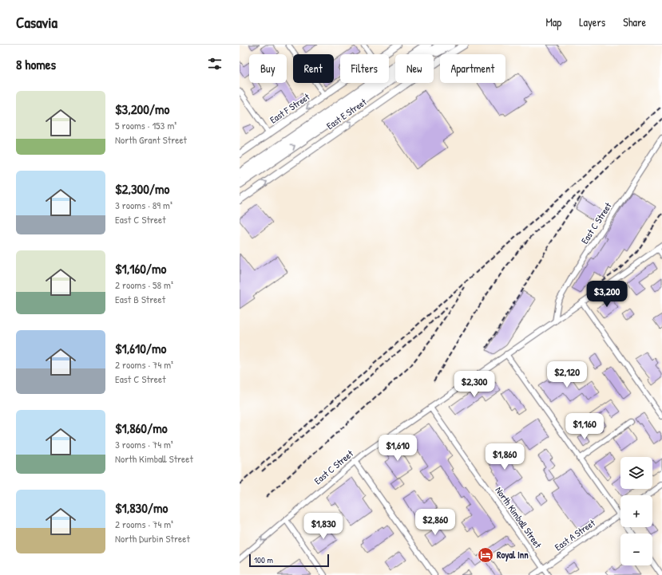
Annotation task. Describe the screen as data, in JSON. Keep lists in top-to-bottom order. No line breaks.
{"streets":{"main road":["East F Street","East E Street"],"street":["East C Street","North Kimball Street","East A Street"]},"crossings":[["East C Street","North Kimball Street"],["North Kimball Street","East A Street"]],"one_way":["East F Street","East E Street"],"places":{"hotel":["Royal Inn"]},"scale_bar":"100 m","page":{"header":"Casavia","nav":["Map","Layers","Share"],"heading":"8 homes","chip":["Buy","Rent","Filters","New","Apartment"],"list":[{"name":"$3,200/mo","note":"5 rooms · 153 m² · North Grant Street"},{"name":"$2,300/mo","note":"3 rooms · 89 m² · East C Street"},{"name":"$1,160/mo","note":"2 rooms · 58 m² · East B Street"},{"name":"$1,610/mo","note":"2 rooms · 74 m² · East C Street"},{"name":"$1,860/mo","note":"3 rooms · 74 m² · North Kimball Street"},{"name":"$1,830/mo","note":"2 rooms · 74 m² · North Durbin Street"}],"price":["$3,200","$2,120","$2,300","$1,160","$1,610","$1,860","$2,860","$1,830"],"map_buttons":["+","−"],"scale":"100 m"}}
